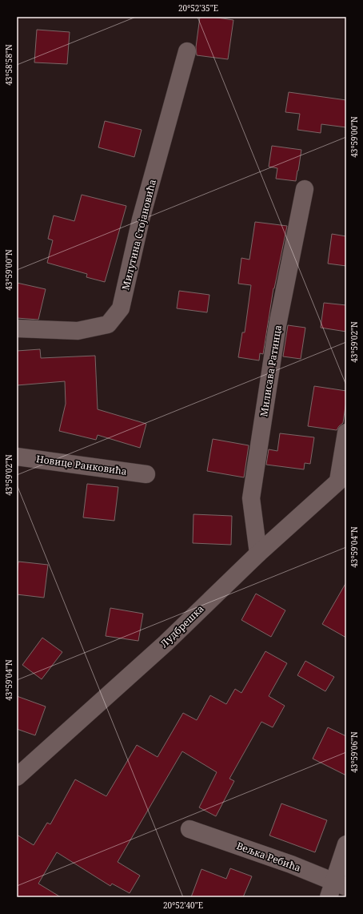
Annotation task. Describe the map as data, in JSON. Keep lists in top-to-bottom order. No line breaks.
{"streets":{"street":["Милутина Стојановића","Милисава Ратинца","Новице Ранковића","Лудбрешка","Вељка Ребића"]},"crossings":[["Милисава Ратинца","Лудбрешка"]],"coordinates":["20°52'35\"E","43°58'58\"N","43°59'00\"N","43°59'02\"N","43°59'04\"N","43°59'06\"N","20°52'40\"E"]}
